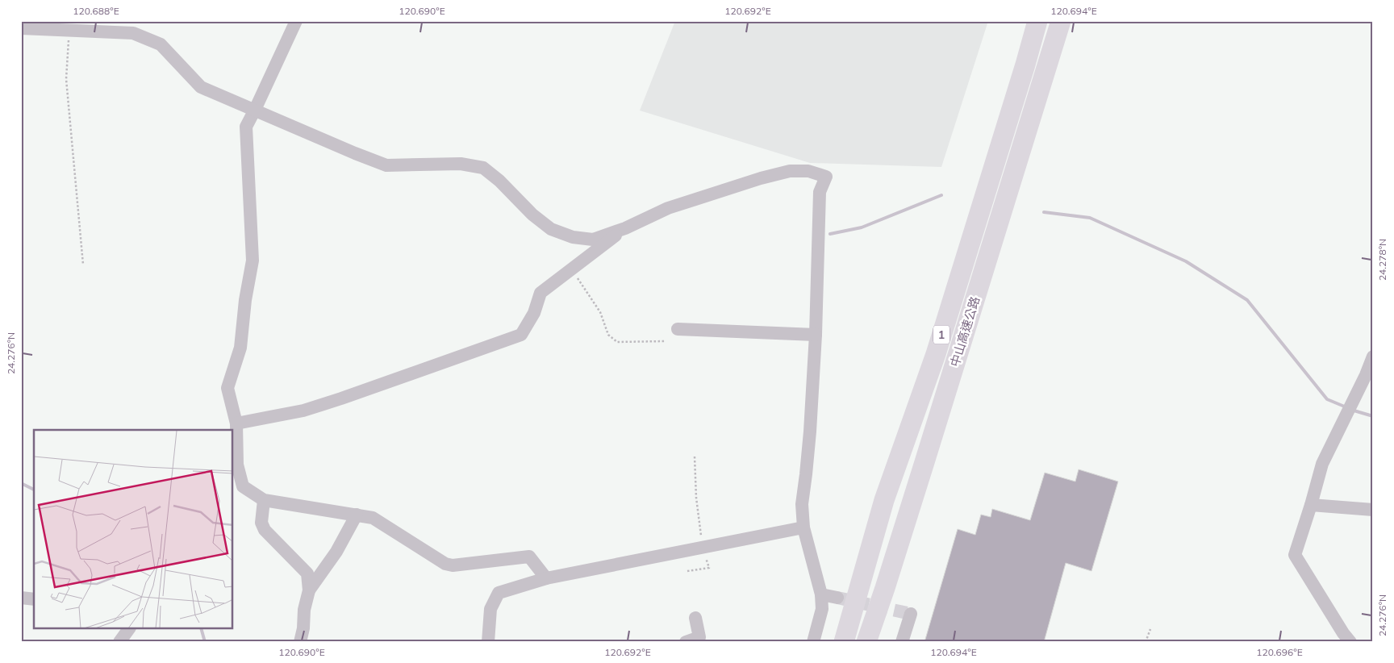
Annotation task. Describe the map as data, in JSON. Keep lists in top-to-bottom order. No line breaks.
{"streets":{"highway":["中山高速公路","1"]},"coordinates":["120.688°E","120.690°E","120.692°E","120.694°E","24.278°N","24.276°N","120.696°E"]}
